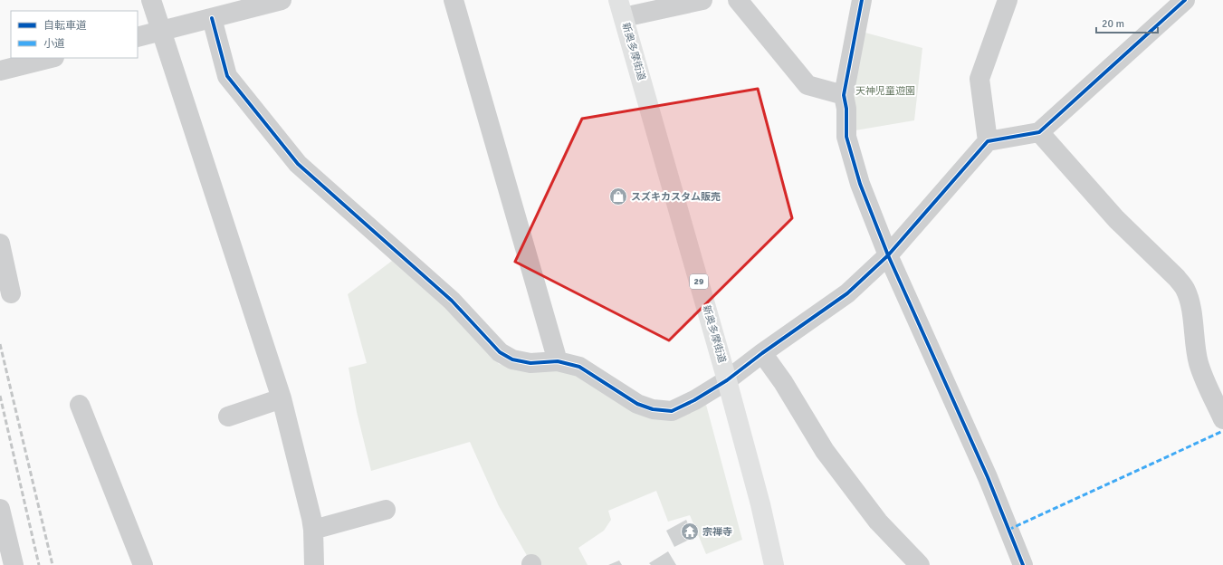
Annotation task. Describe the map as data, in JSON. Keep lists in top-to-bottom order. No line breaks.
{"streets":{"main road":["新奥多摩街道","29"]},"parks":["天神児童遊園"],"places":{"shop":["スズキカスタム販売"],"temple":["宗禅寺"]},"legend":["自転車道","小道"],"scale_bar":"20 m"}
